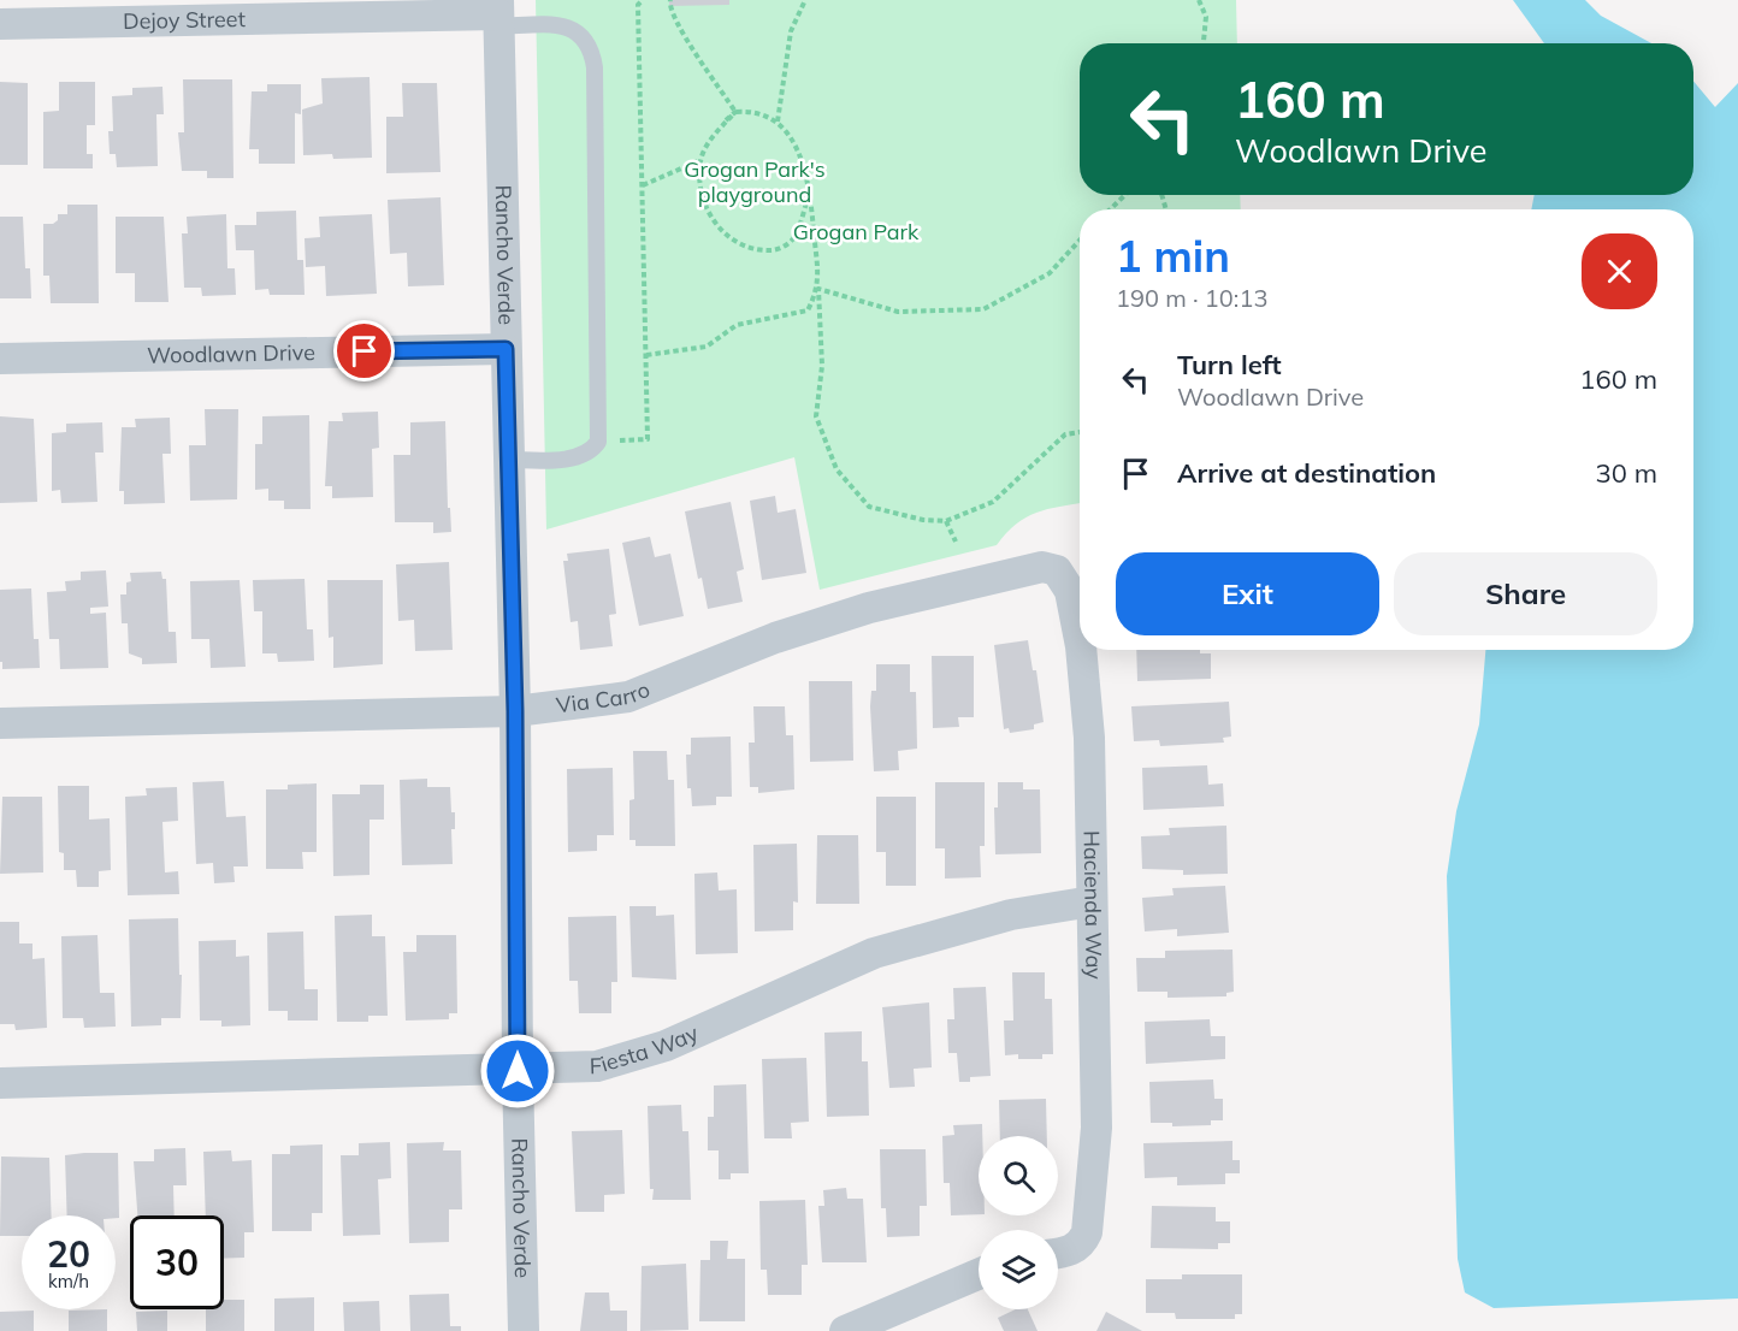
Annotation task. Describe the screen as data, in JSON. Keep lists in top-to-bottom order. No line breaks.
{"streets":{"street":["Dejoy Street","Rancho Verde","Woodlawn Drive","Via Carro","Hacienda Way","Fiesta Way"]},"crossings":[["Dejoy Street","Rancho Verde"],["Rancho Verde","Woodlawn Drive"],["Rancho Verde","Via Carro"],["Rancho Verde","Fiesta Way"],["Via Carro","Hacienda Way"],["Hacienda Way","Fiesta Way"]],"parks":["Grogan Park's playground","Grogan Park"],"page":{"turn":["160 m","Woodlawn Drive"],"heading":["1 min","190 m · 10:13"],"list":[{"name":"Turn left","note":"Woodlawn Drive","value":"160 m"},{"name":"Arrive at destination","value":"30 m"}],"buttons":["Exit","Share"],"speed":"20 km/h","limit":"30"}}
